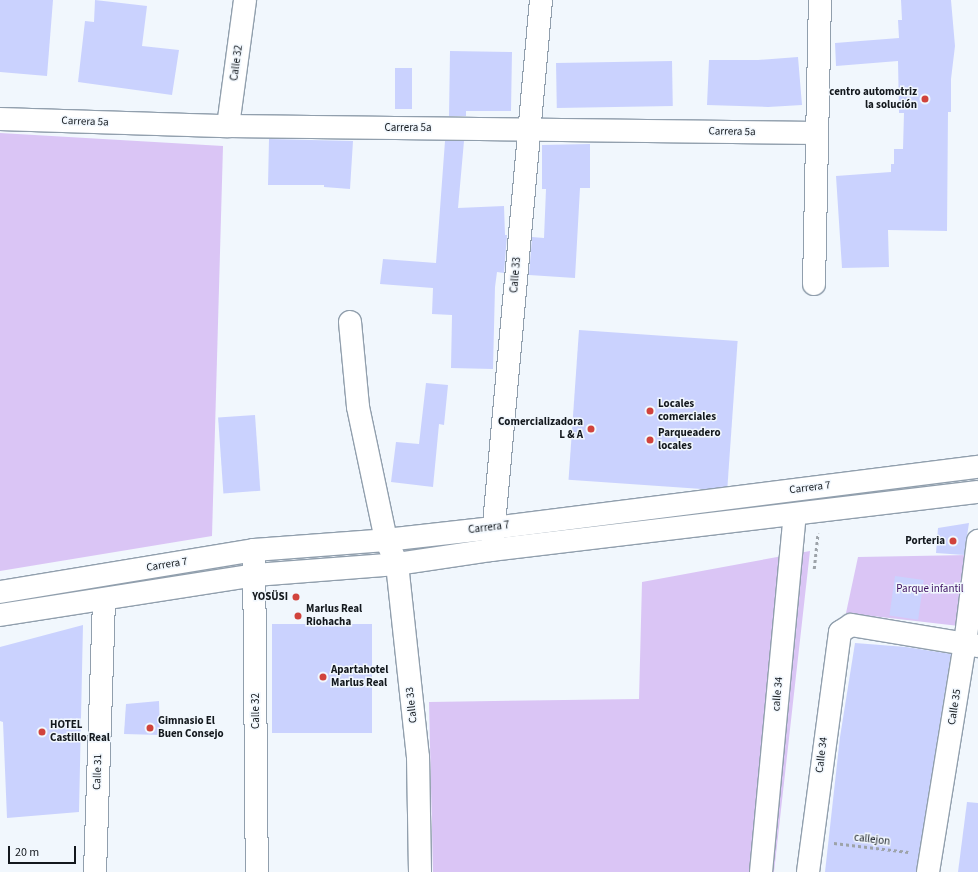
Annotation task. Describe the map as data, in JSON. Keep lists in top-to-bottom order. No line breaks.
{"streets":{"street":["Calle 32","Carrera 5a","Calle 33","Carrera 7","calle 34","Calle 35","Calle 34","Calle 31"],"path":["callejon"]},"crossings":[["Calle 32","Carrera 5a"],["Calle 32","Carrera 7"],["Carrera 5a","Calle 33"],["Calle 33","Carrera 7"],["Carrera 7","calle 34"],["Carrera 7","Calle 31"],["Calle 35","Calle 34"],["Calle 35","callejon"],["Calle 34","callejon"]],"parks":["Parque infantil"],"places":["centro automotriz la solución","Locales comerciales","Comercializadora L & A","Parqueadero locales","Porteria","YOSÜSI","Marlus Real Riohacha","Apartahotel Marlus Real","Gimnasio El Buen Consejo","HOTEL Castillo Real"],"scale_bar":"20 m"}
